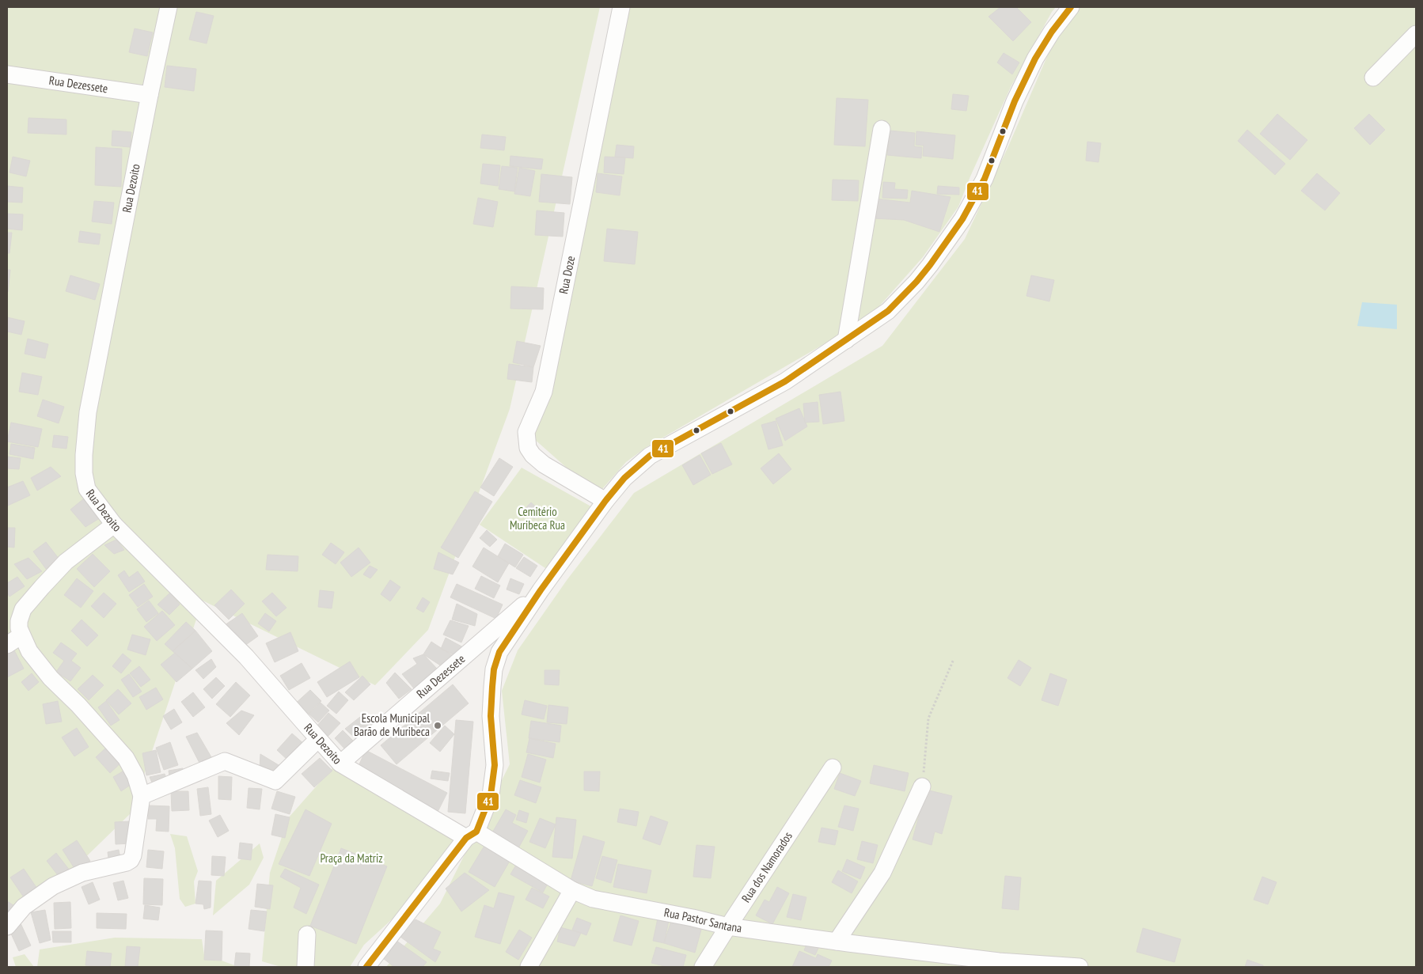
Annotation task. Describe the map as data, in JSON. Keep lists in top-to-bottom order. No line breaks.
{"streets":{"street":["Rua Dezessete","Rua Dezoito","Rua Doze","Rua dos Namorados","Rua Pastor Santana"]},"crossings":[["Rua Dezessete","Rua Dezoito"],["Rua Dezoito","Rua Pastor Santana"],["Rua dos Namorados","Rua Pastor Santana"]],"parks":["Cemitério Muribeca Rua","Praça da Matriz"],"places":["Escola Municipal Barão de Muribeca"],"lines":["transit line 41"]}
